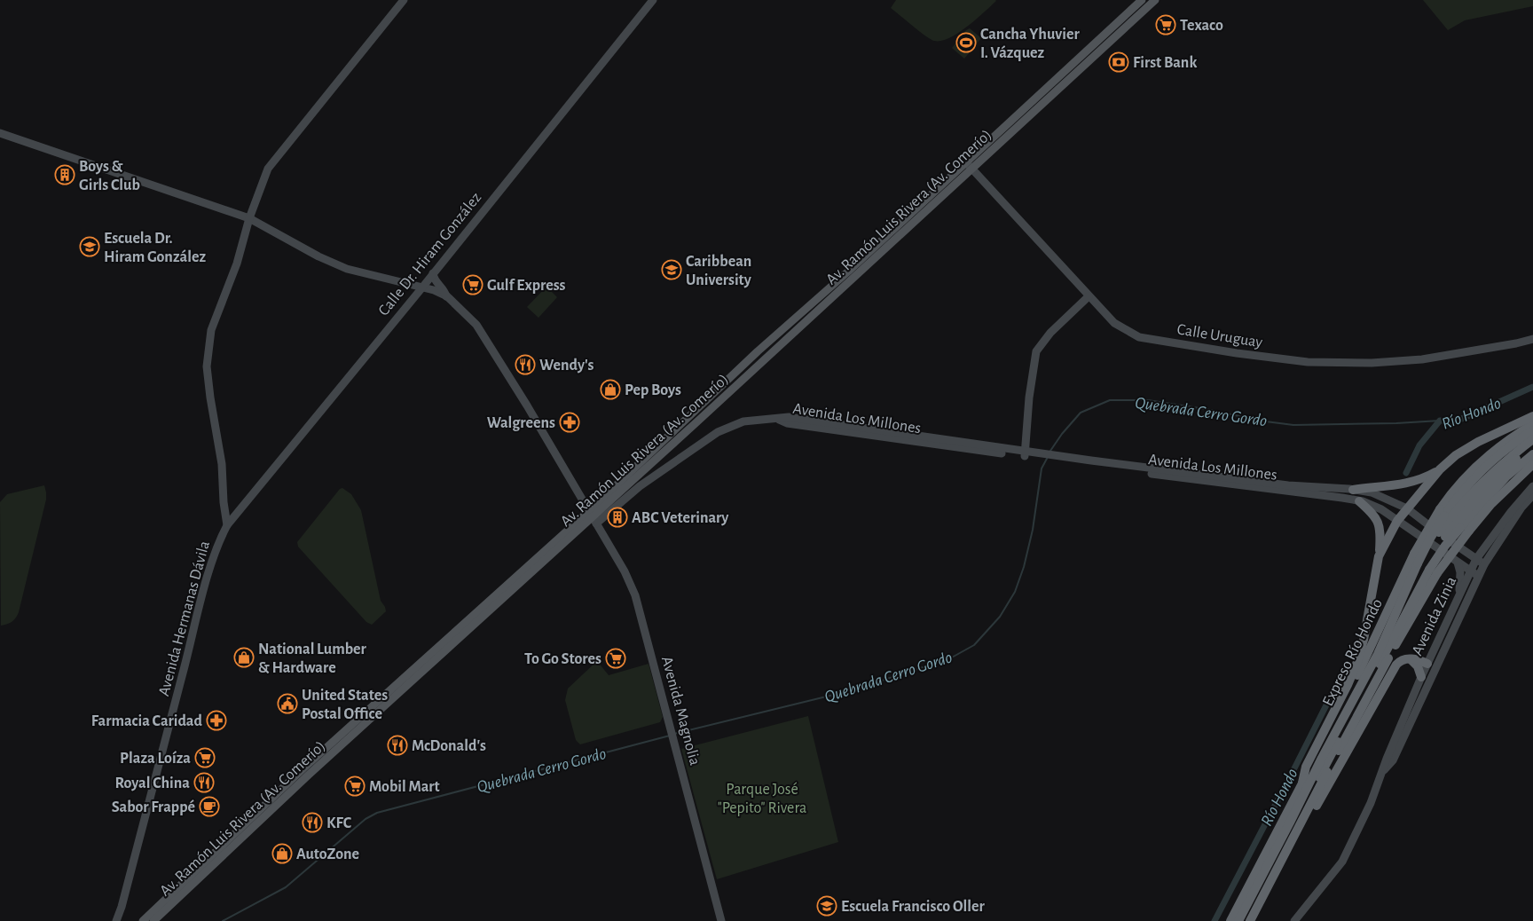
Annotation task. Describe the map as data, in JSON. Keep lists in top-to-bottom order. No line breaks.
{"streets":{"highway":["Expreso Río Hondo"],"main road":["Av. Ramón Luis Rivera (Av. Comerío)"],"street":["Calle Dr. Hiram González","Calle Uruguay","Avenida Los Millones","Avenida Zinia","Avenida Hermanas Dávila","Avenida Magnolia"]},"crossings":[["Av. Ramón Luis Rivera (Av. Comerío)","Calle Uruguay"],["Av. Ramón Luis Rivera (Av. Comerío)","Avenida Los Millones"],["Av. Ramón Luis Rivera (Av. Comerío)","Avenida Magnolia"],["Calle Dr. Hiram González","Avenida Hermanas Dávila"],["Avenida Los Millones","Avenida Zinia"],["Avenida Los Millones","Avenida Magnolia"]],"water":["Quebrada Cerro Gordo","Río Hondo"],"parks":["Parque José \"Pepito\" Rivera"],"places":{"supermarket":["Texaco","Gulf Express","To Go Stores","Plaza Loíza","Mobil Mart"],"sports":["Cancha Yhuvier I. Vázquez"],"bank":["First Bank"],"building":["Boys & Girls Club","ABC Veterinary"],"school or university":["Escuela Dr. Hiram González","Caribbean University","Escuela Francisco Oller"],"restaurant":["Wendy's","McDonald's","Royal China","KFC"],"shop":["Pep Boys","National Lumber & Hardware","AutoZone"],"pharmacy":["Walgreens","Farmacia Caridad"],"public building":["United States Postal Office"],"cafe":["Sabor Frappé"]}}
